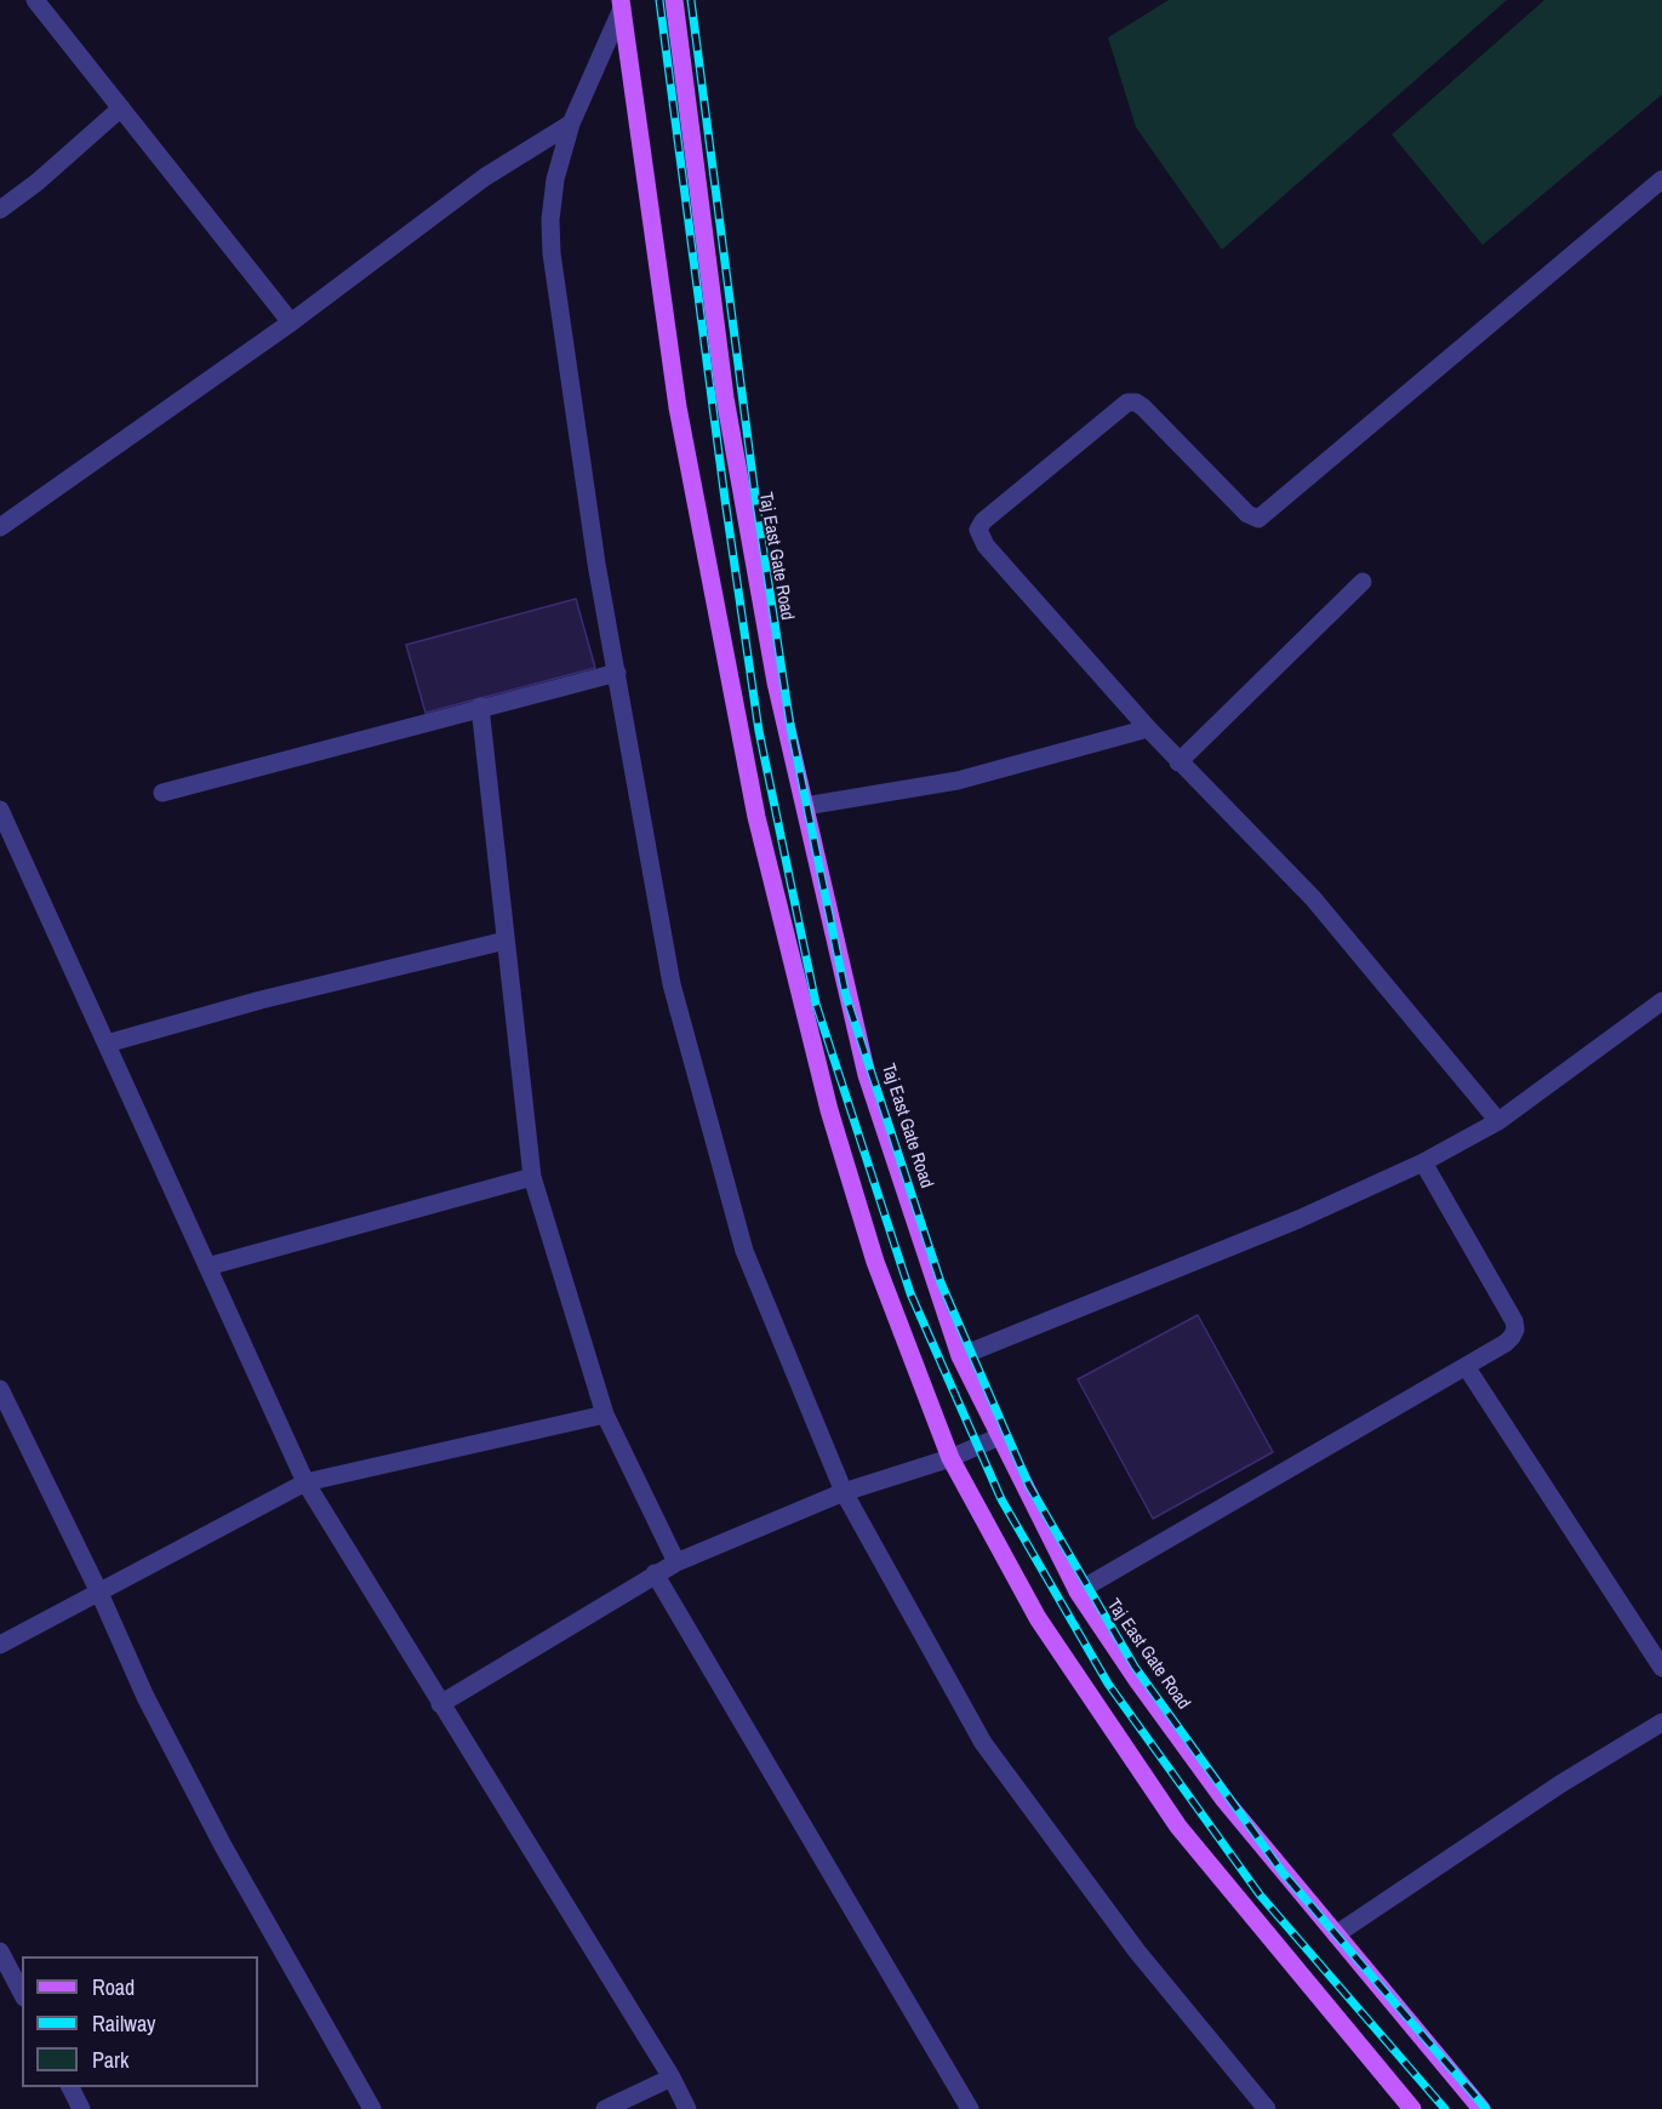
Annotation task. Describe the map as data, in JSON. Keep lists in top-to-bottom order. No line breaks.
{"streets":{"main road":["Taj East Gate Road"]},"legend":["Road","Railway","Park"]}
